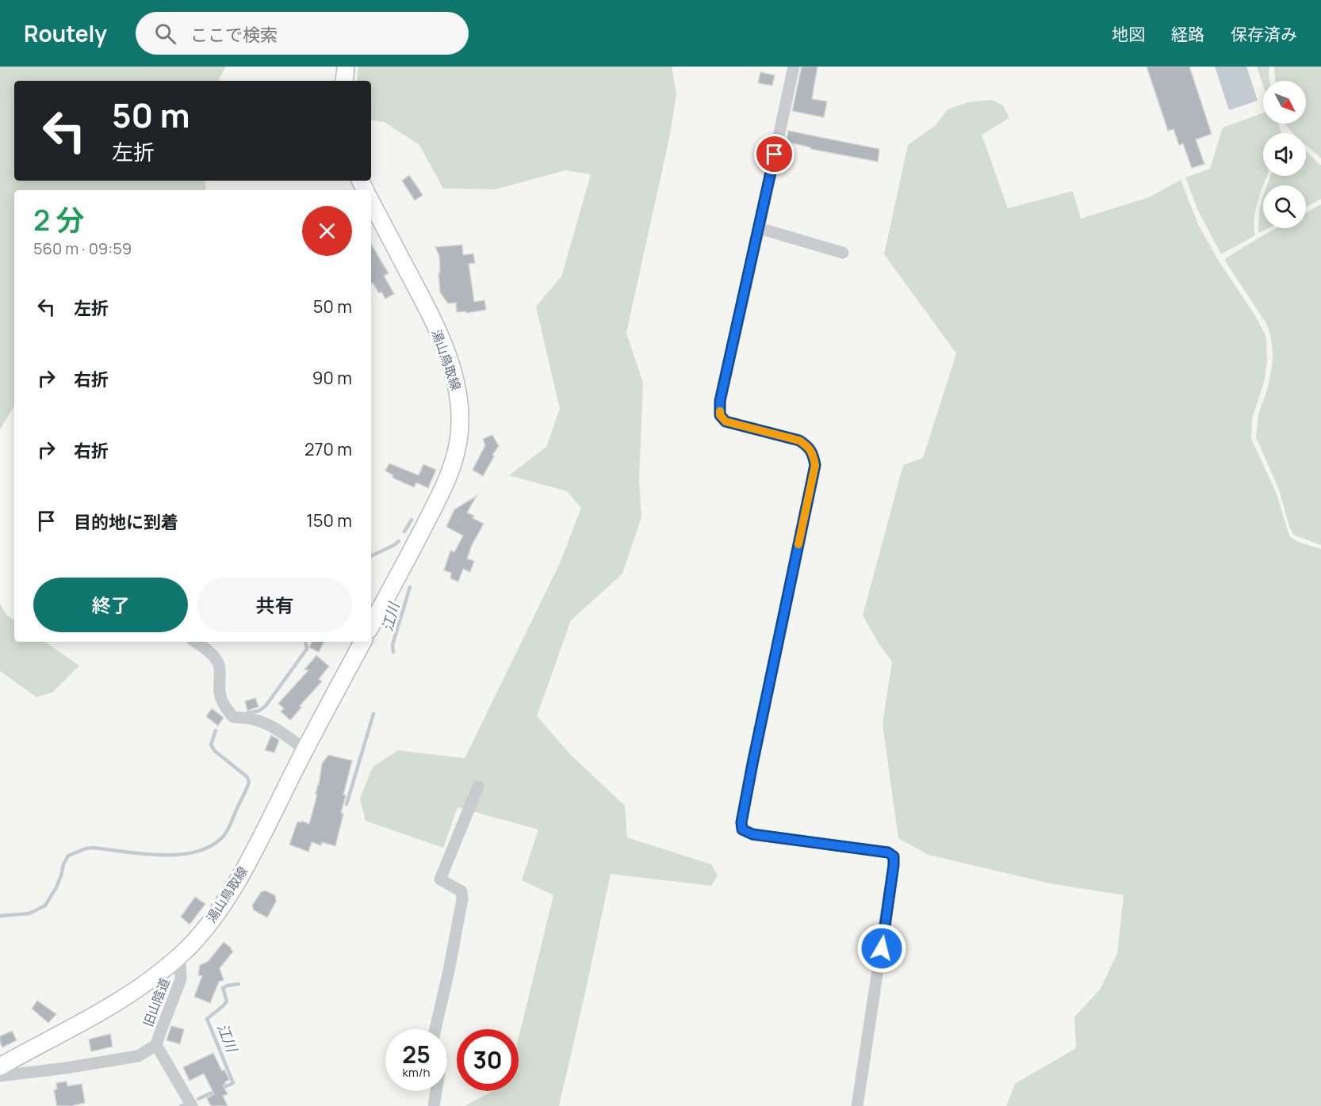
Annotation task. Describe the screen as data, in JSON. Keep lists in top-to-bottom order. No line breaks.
{"streets":{"main road":["湯山鳥取線"],"street":["旧山陰道"]},"crossings":[["湯山鳥取線","旧山陰道"]],"water":["江川"],"north":"bottom right","page":{"header":"Routely","search":"ここで検索","nav":["地図","経路","保存済み"],"turn":["50 m","左折"],"heading":["2 分","560 m · 09:59"],"list":[{"name":"左折","value":"50 m"},{"name":"右折","value":"90 m"},{"name":"右折","value":"270 m"},{"name":"目的地に到着","value":"150 m"}],"buttons":["終了","共有"],"speed":"25 km/h","limit":"30"}}
